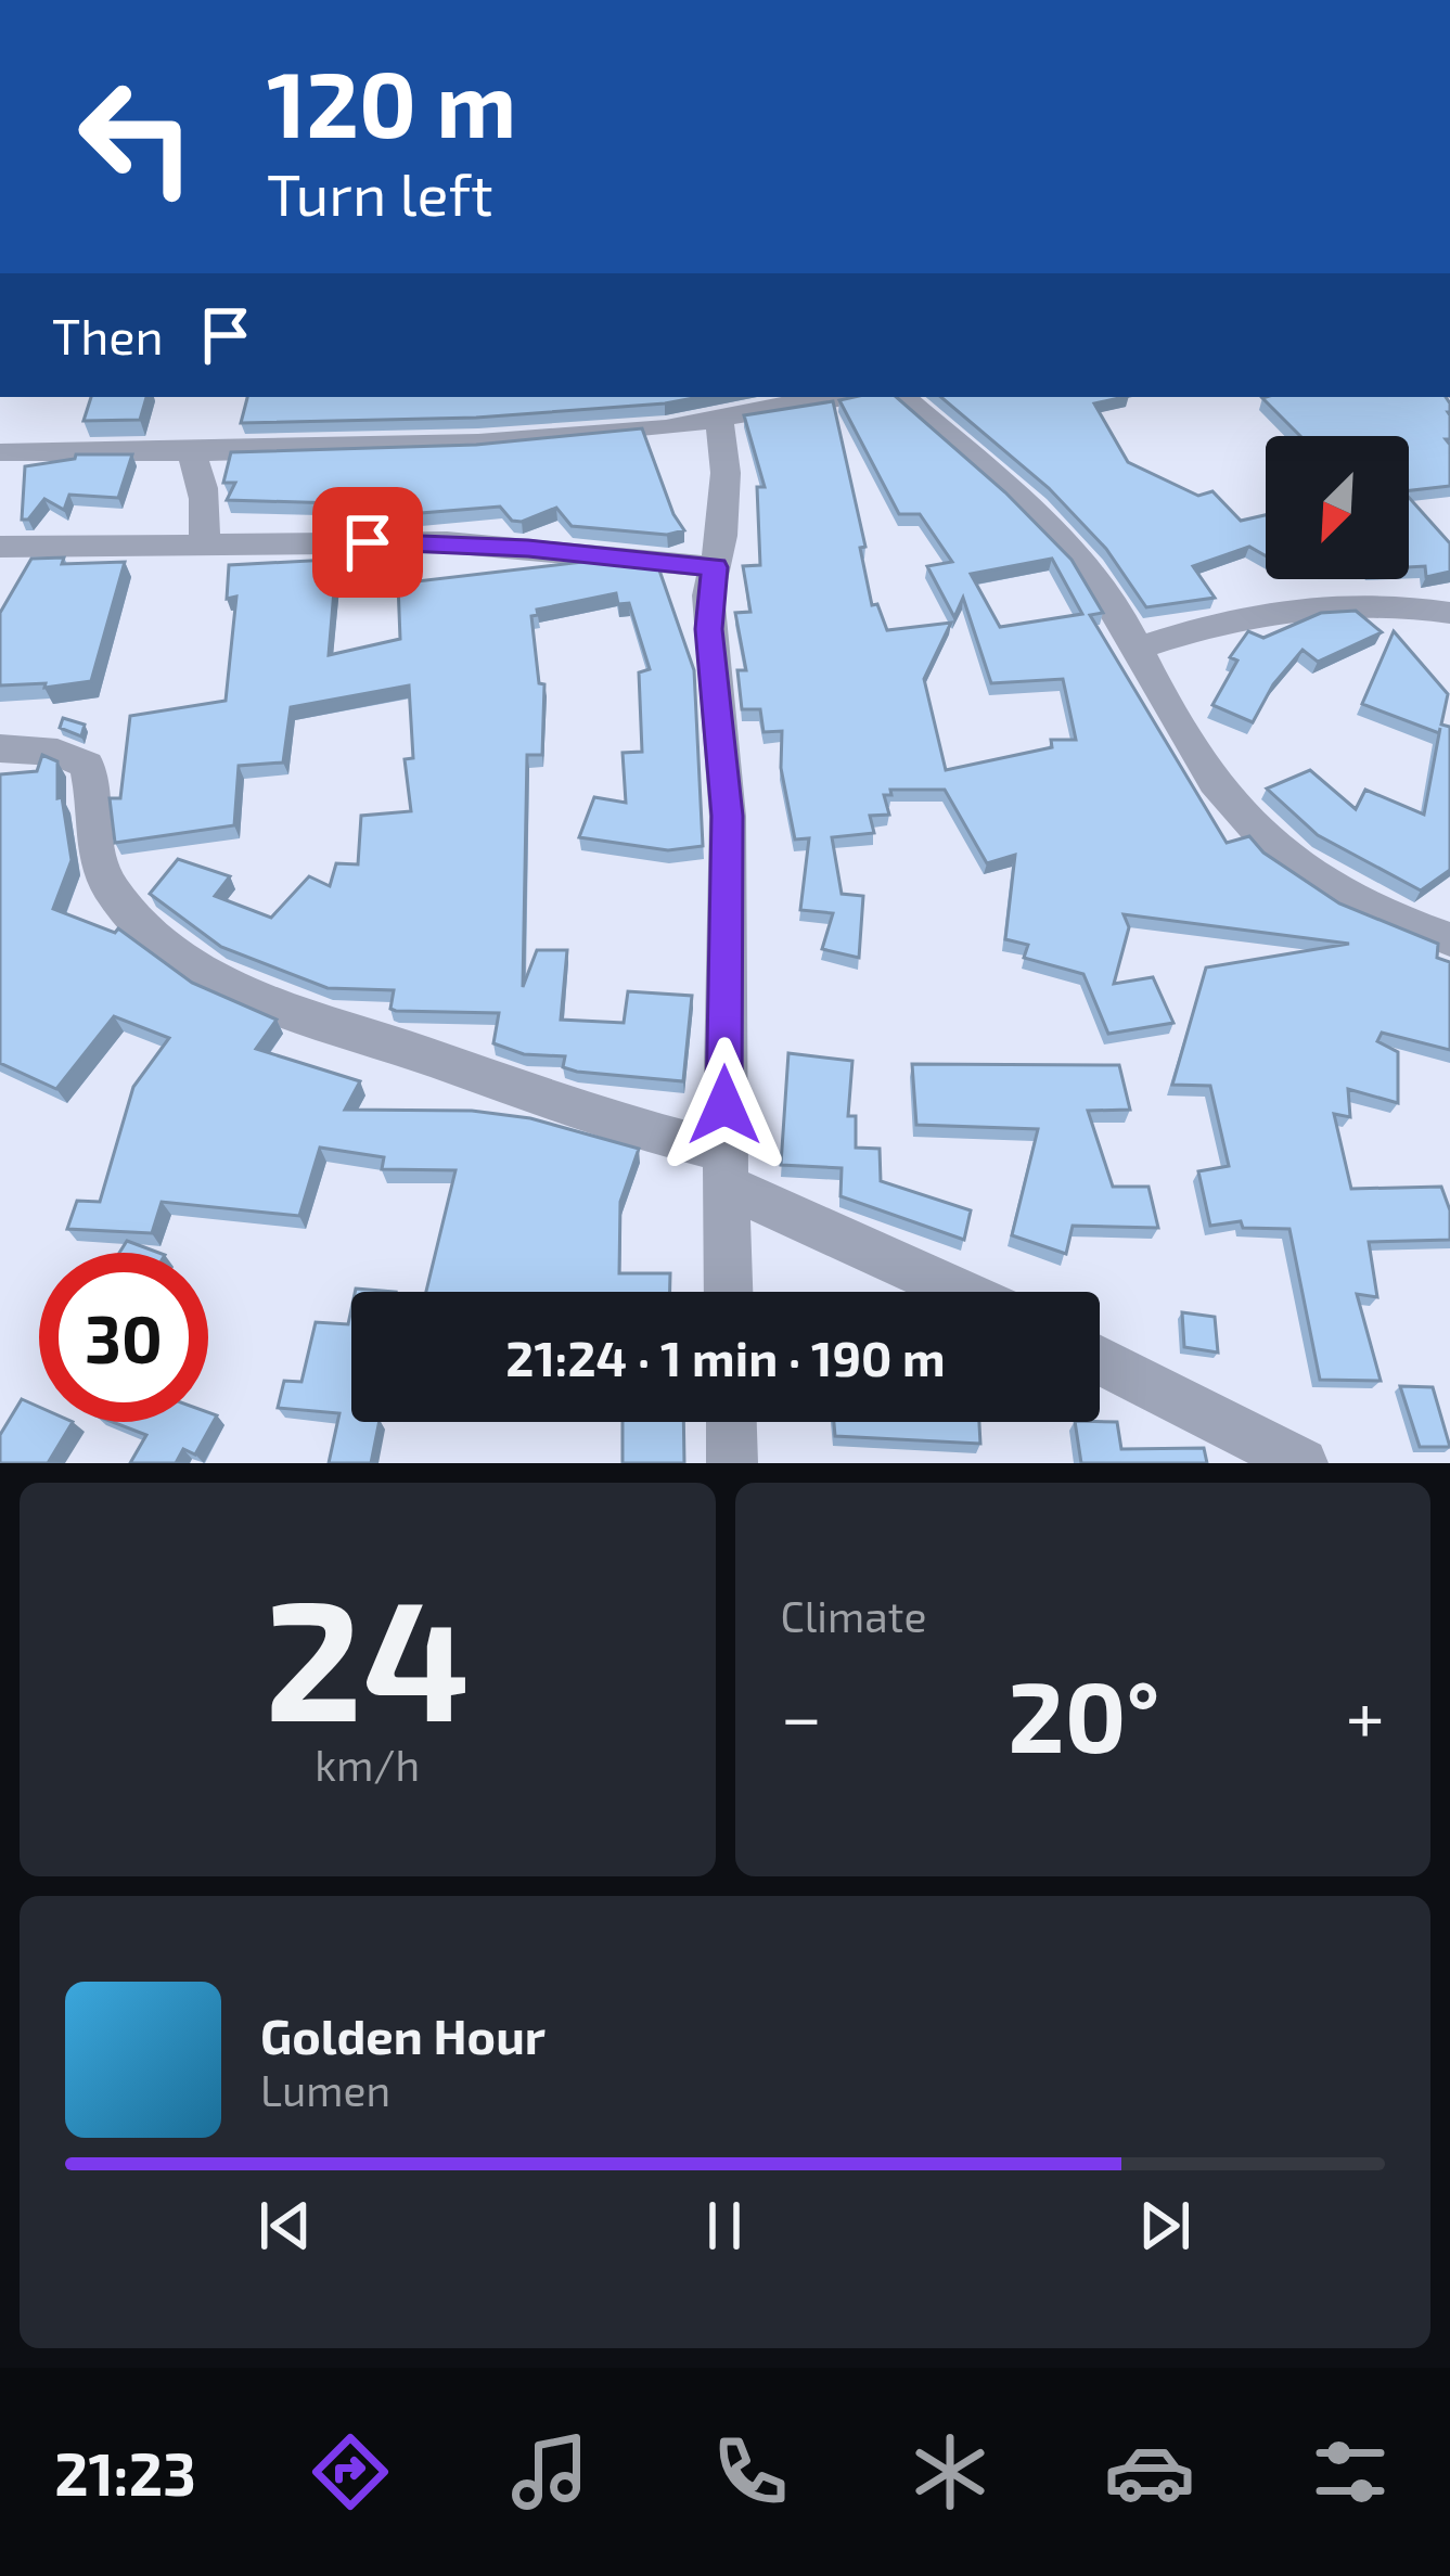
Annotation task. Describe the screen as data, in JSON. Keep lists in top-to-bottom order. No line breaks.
{"north":"bottom left","page":{"turn":["120 m","Turn left"],"then":"Then","limit":"30","trip":"21:24 · 1 min · 190 m","tile":[["24","km/h"],"Climate"],"heat":["−","20°","+"],"song":["Golden Hour","Lumen"],"tabs":"21:23"}}
